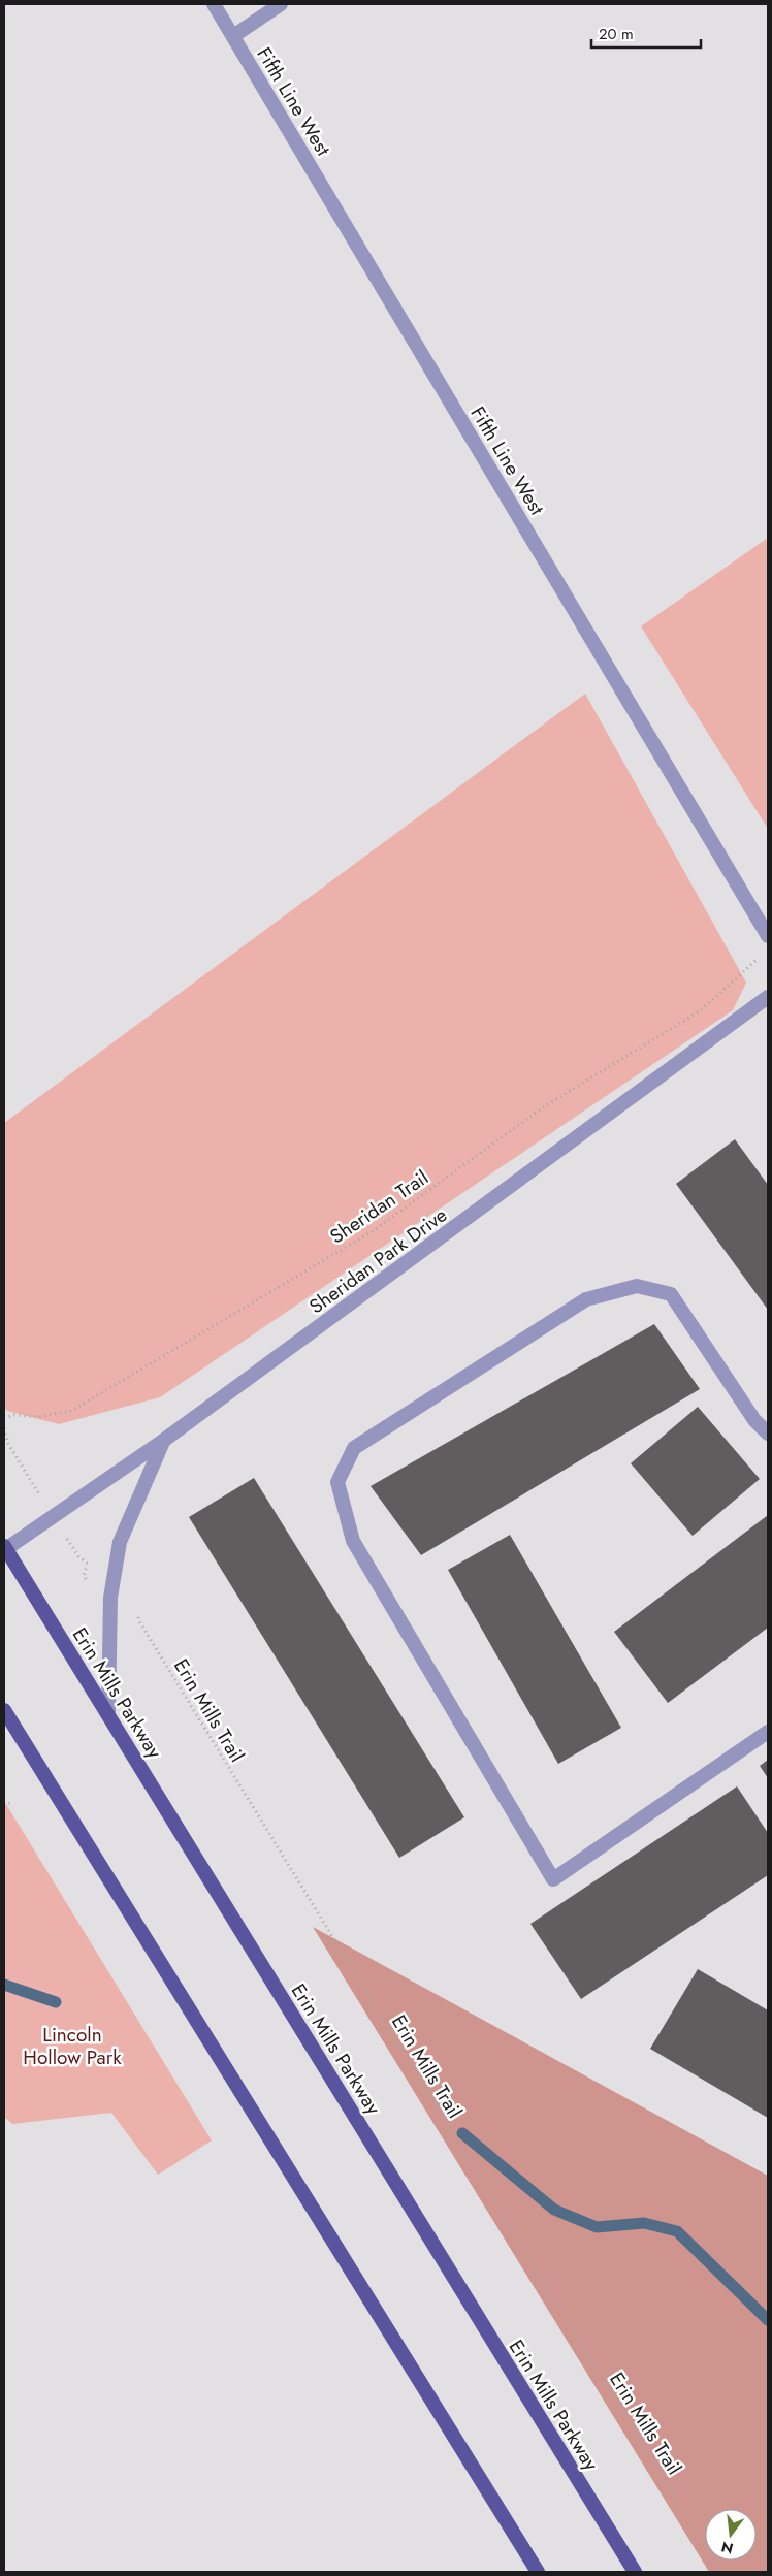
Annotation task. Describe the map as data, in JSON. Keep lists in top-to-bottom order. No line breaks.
{"streets":{"main road":["Erin Mills Parkway"],"street":["Fifth Line West","Sheridan Park Drive"],"path":["Sheridan Trail","Erin Mills Trail"]},"crossings":[["Sheridan Park Drive","Erin Mills Parkway"]],"parks":["Lincoln Hollow Park"],"scale_bar":"20 m","north":"bottom"}
